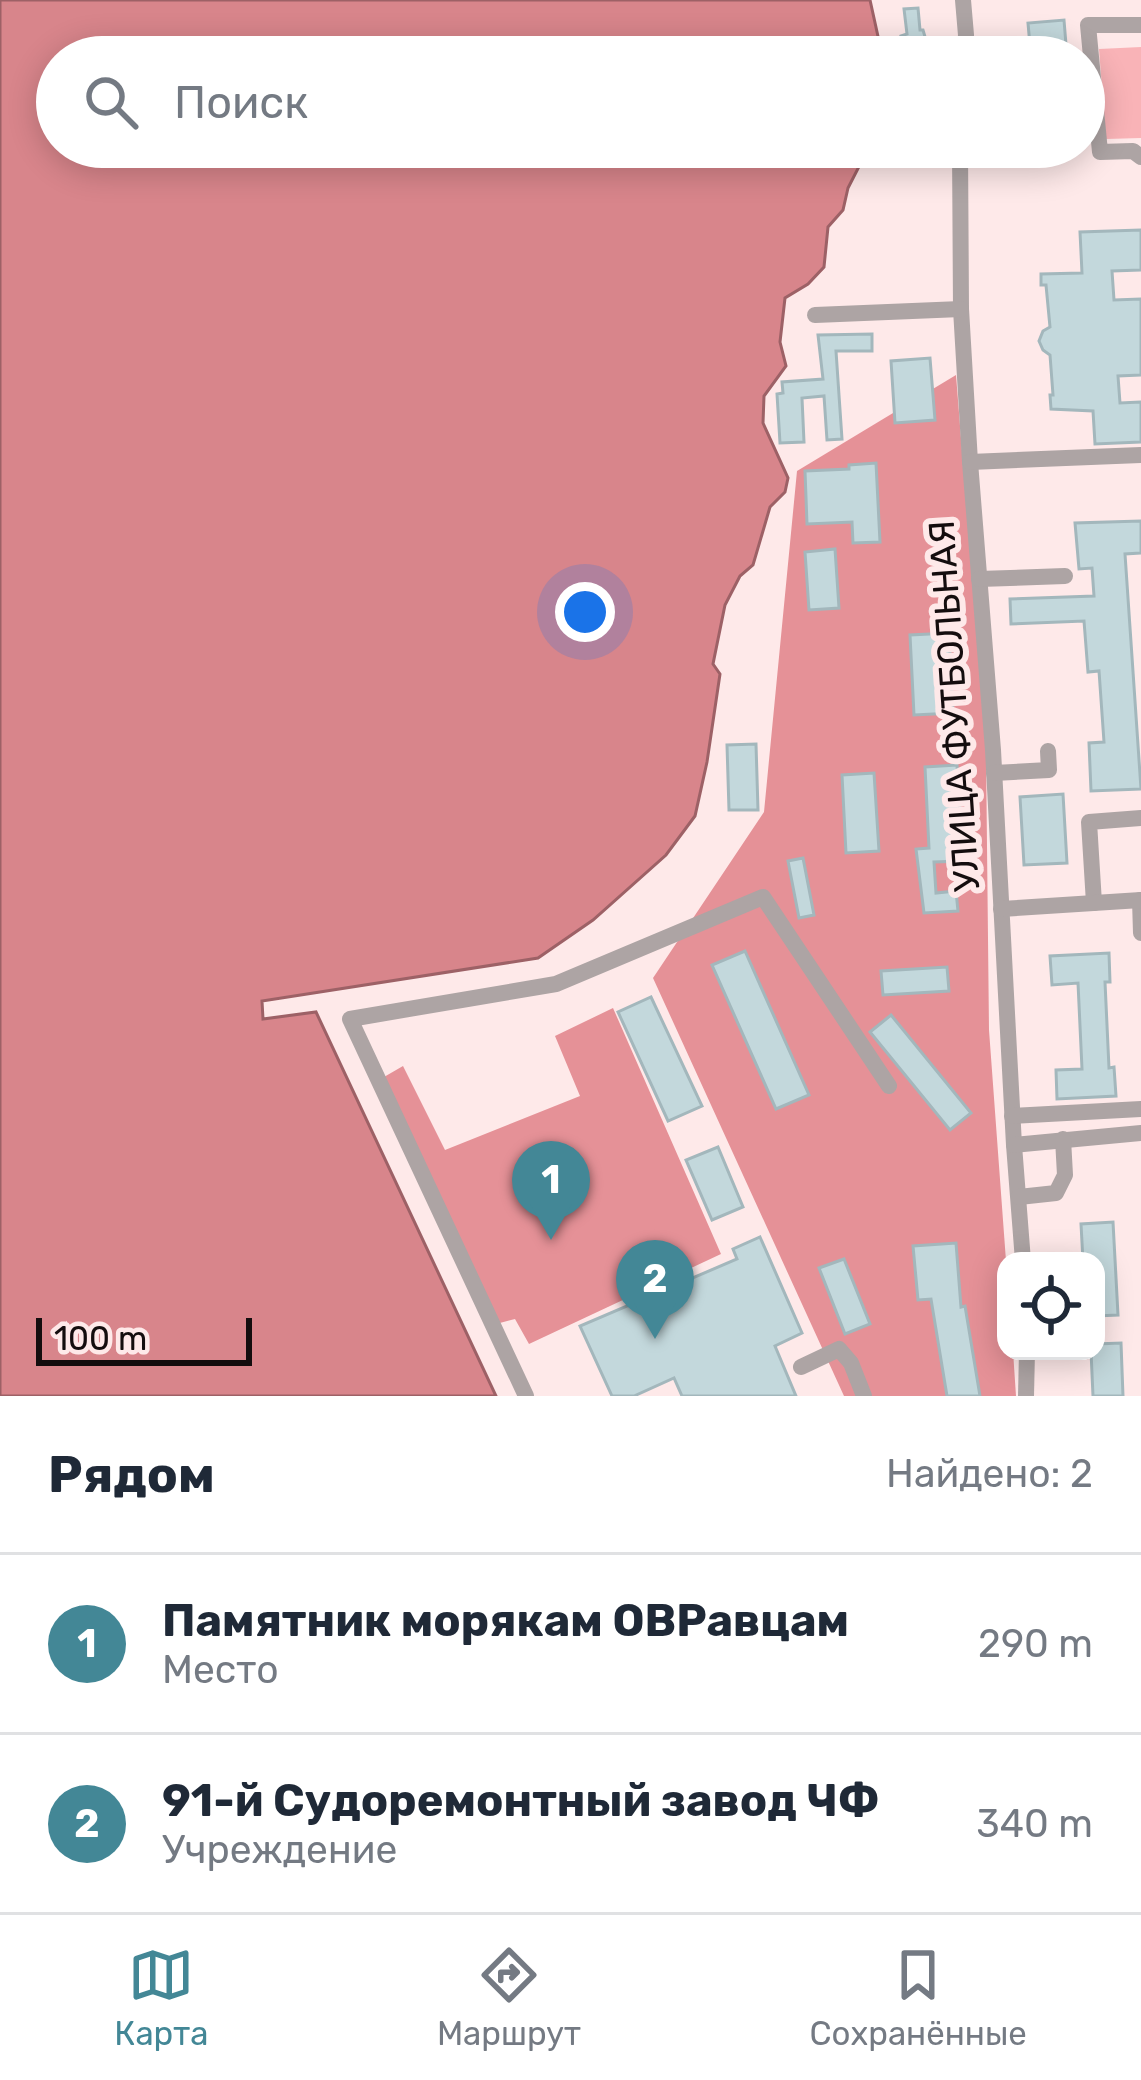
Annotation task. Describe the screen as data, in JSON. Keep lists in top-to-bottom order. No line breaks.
{"streets":{"street":["УЛИЦА ФУТБОЛЬНАЯ"]},"scale_bar":"100 m","page":{"search":"Поиск","pins":["1","2"],"scale":"100 m","heading":["Рядом","Найдено: 2"],"list":[{"mark":"1","name":"Памятник морякам ОВРавцам","note":"Место","value":"290 m"},{"mark":"2","name":"91-й Судоремонтный завод ЧФ","note":"Учреждение","value":"340 m"}],"nav":["Карта","Маршрут","Сохранённые"]}}
